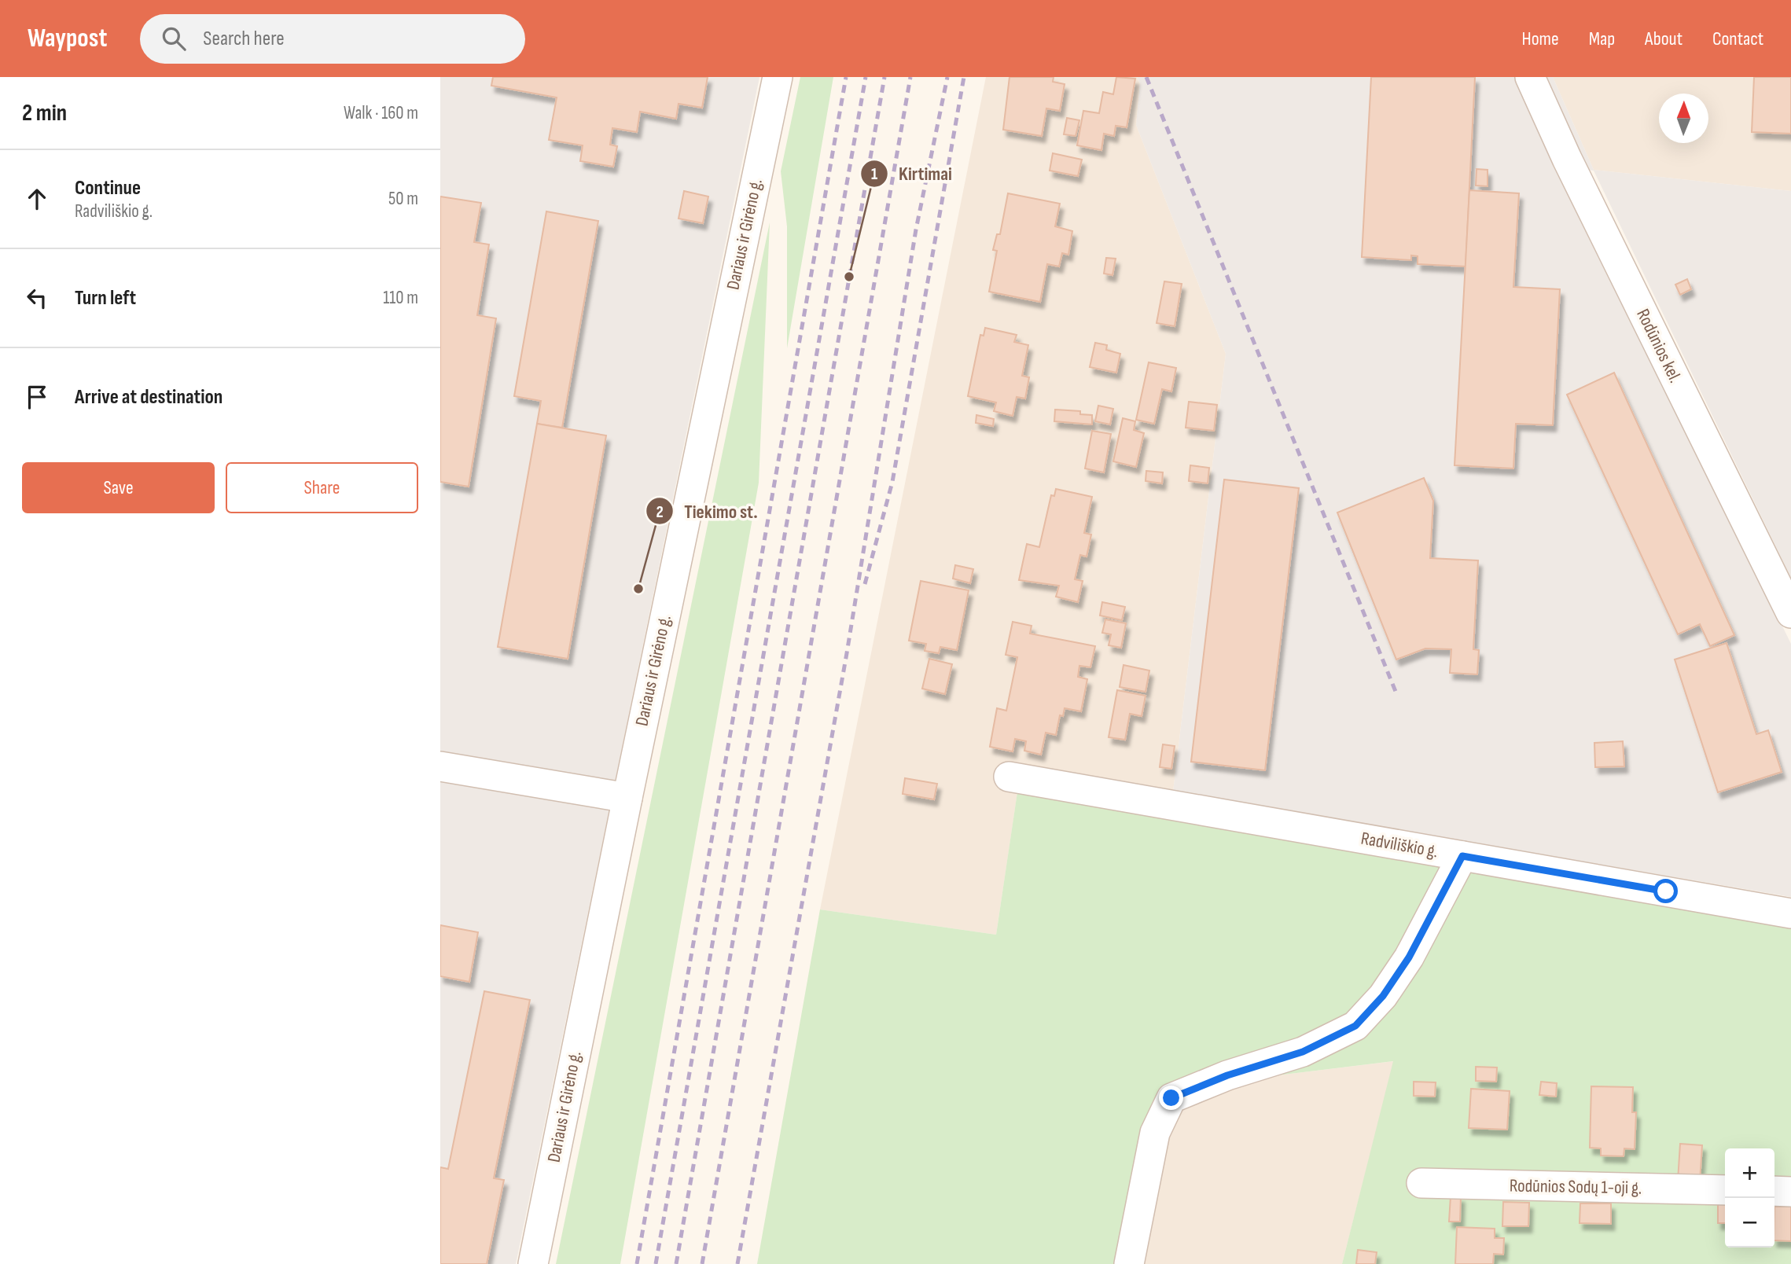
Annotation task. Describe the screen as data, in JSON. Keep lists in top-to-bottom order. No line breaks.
{"streets":{"street":["Dariaus ir Girėno g.","Rodūnios kel.","Radviliškio g.","Rodūnios Sodų 1-oji g."]},"places":["Kirtimai","Tiekimo st."],"north":"top","page":{"header":"Waypost","search":"Search here","nav":["Home","Map","About","Contact"],"heading":["2 min","Walk · 160 m"],"list":[["Continue","Radviliškio g.","50 m"],["Turn left","110 m"],"Arrive at destination"],"buttons":["Save","Share"],"map_buttons":["+","−"]}}
